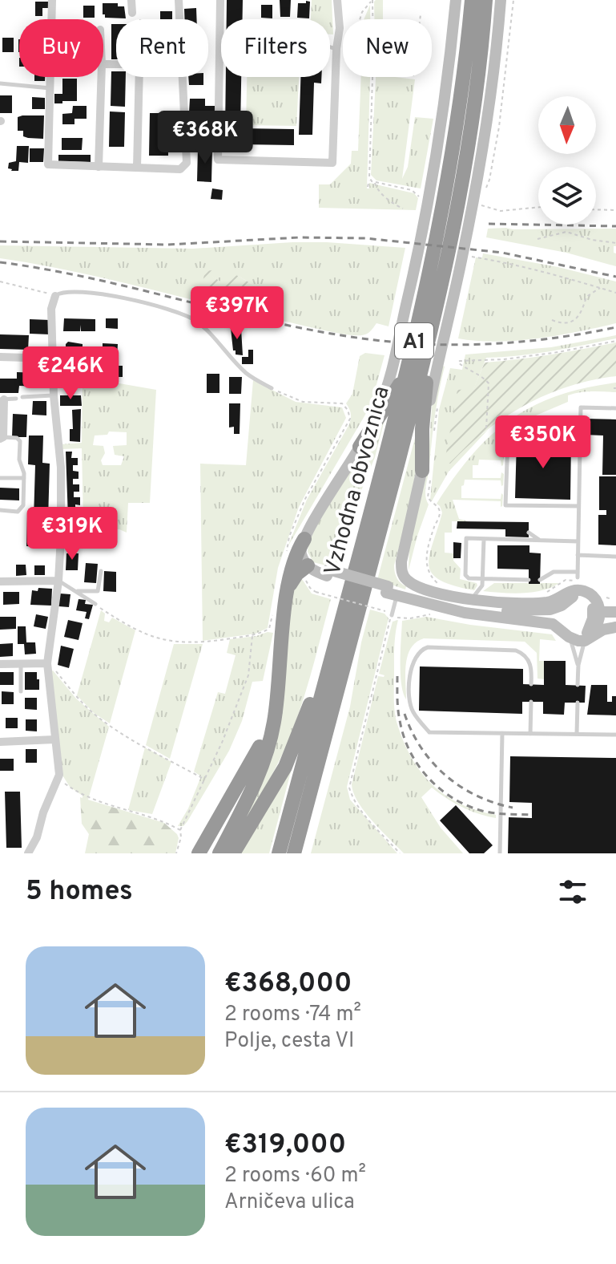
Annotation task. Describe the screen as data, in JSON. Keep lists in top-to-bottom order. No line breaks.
{"streets":{"highway":["A1","Vzhodna obvoznica"]},"north":"bottom","page":{"chip":["Buy","Rent","Filters","New"],"price":["€368K","€397K","€246K","€350K","€319K"],"heading":"5 homes","list":[{"name":"€368,000","note":"2 rooms · 74 m² · Polje, cesta VI"},{"name":"€319,000","note":"2 rooms · 60 m² · Arničeva ulica"}]}}
